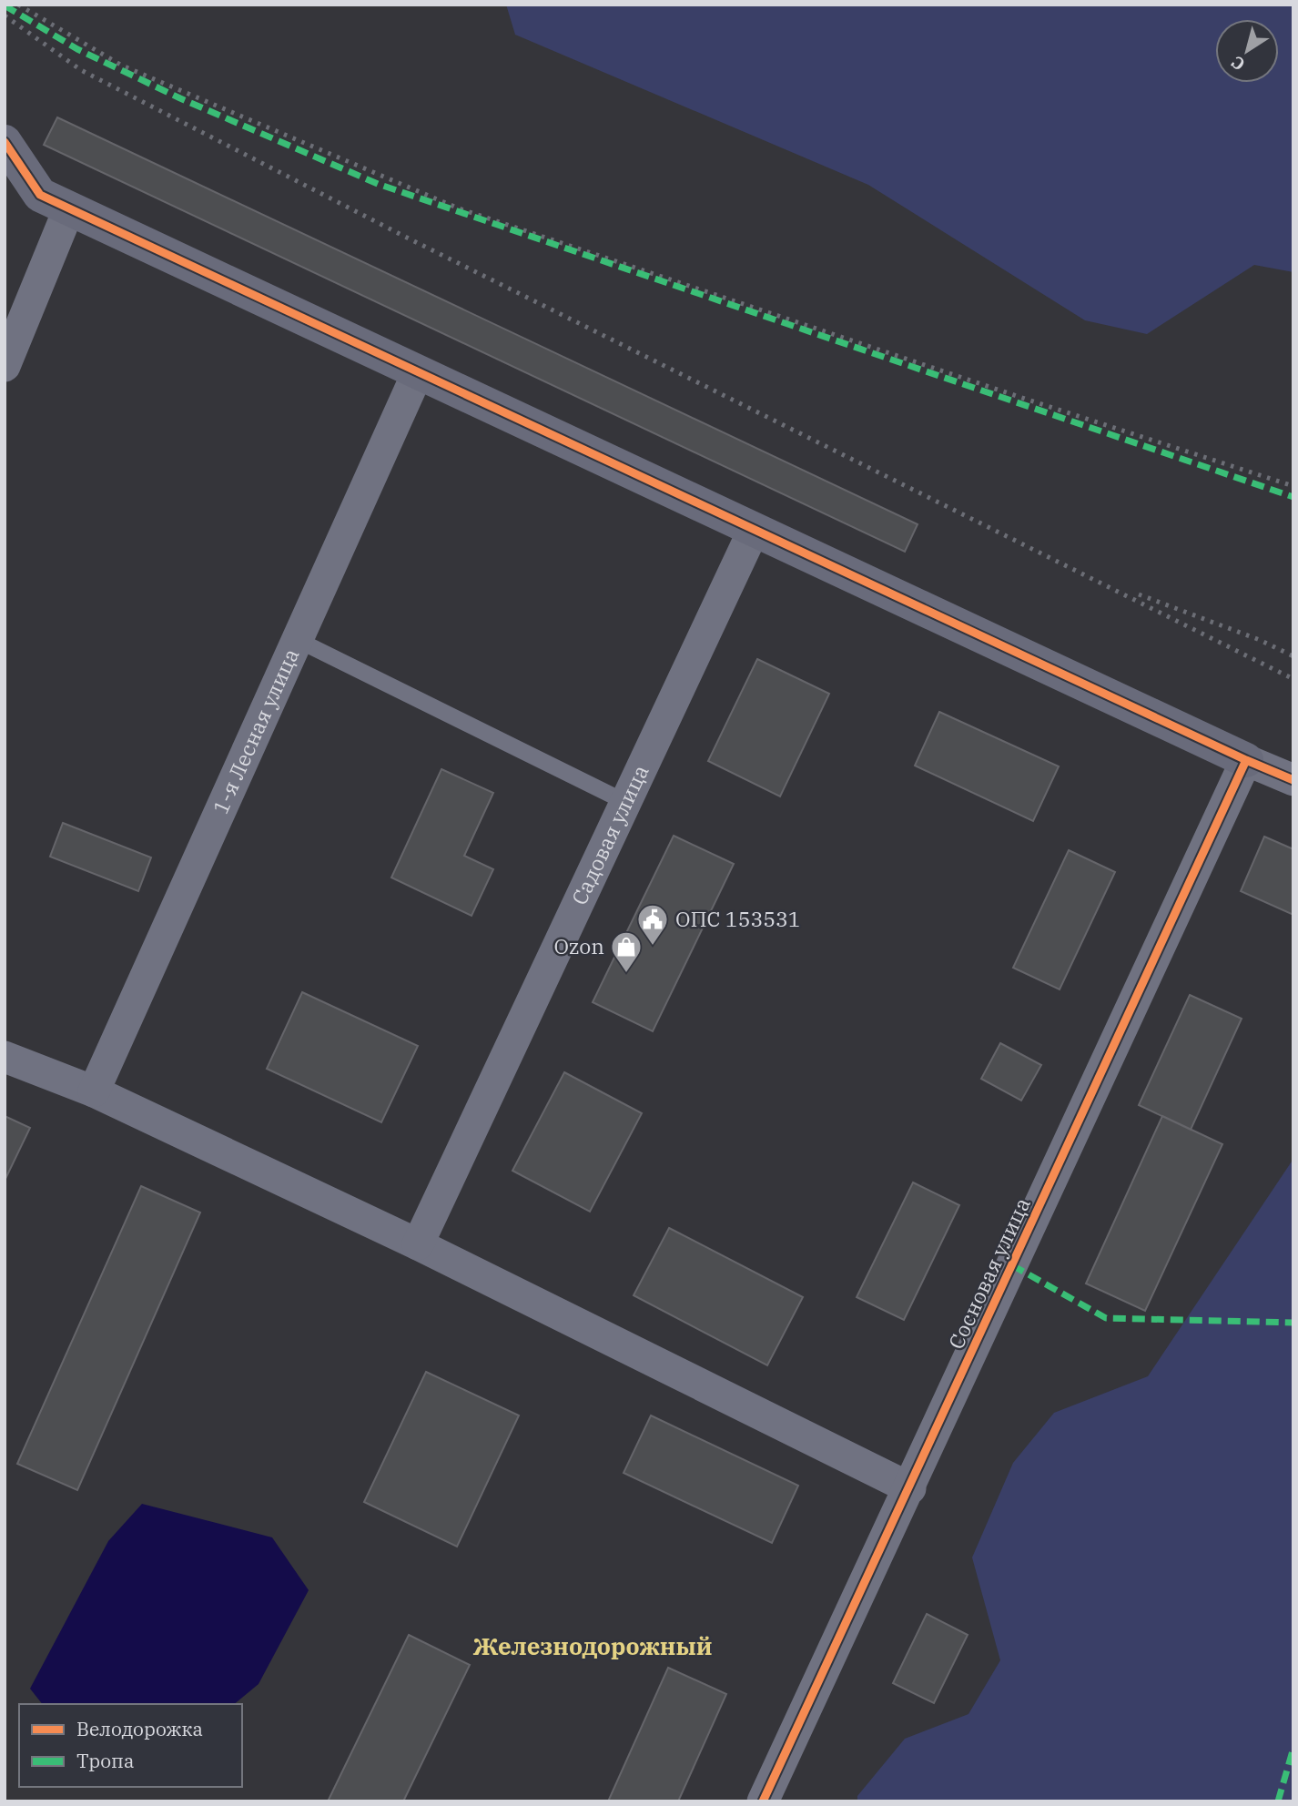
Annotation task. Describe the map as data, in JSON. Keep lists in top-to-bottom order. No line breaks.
{"streets":{"street":["1-я Лесная улица","Садовая улица","Сосновая улица"]},"districts":["Железнодорожный"],"places":{"public building":["ОПС 153531"],"shop":["Ozon"]},"legend":["Велодорожка","Тропа"],"north":"bottom left"}
